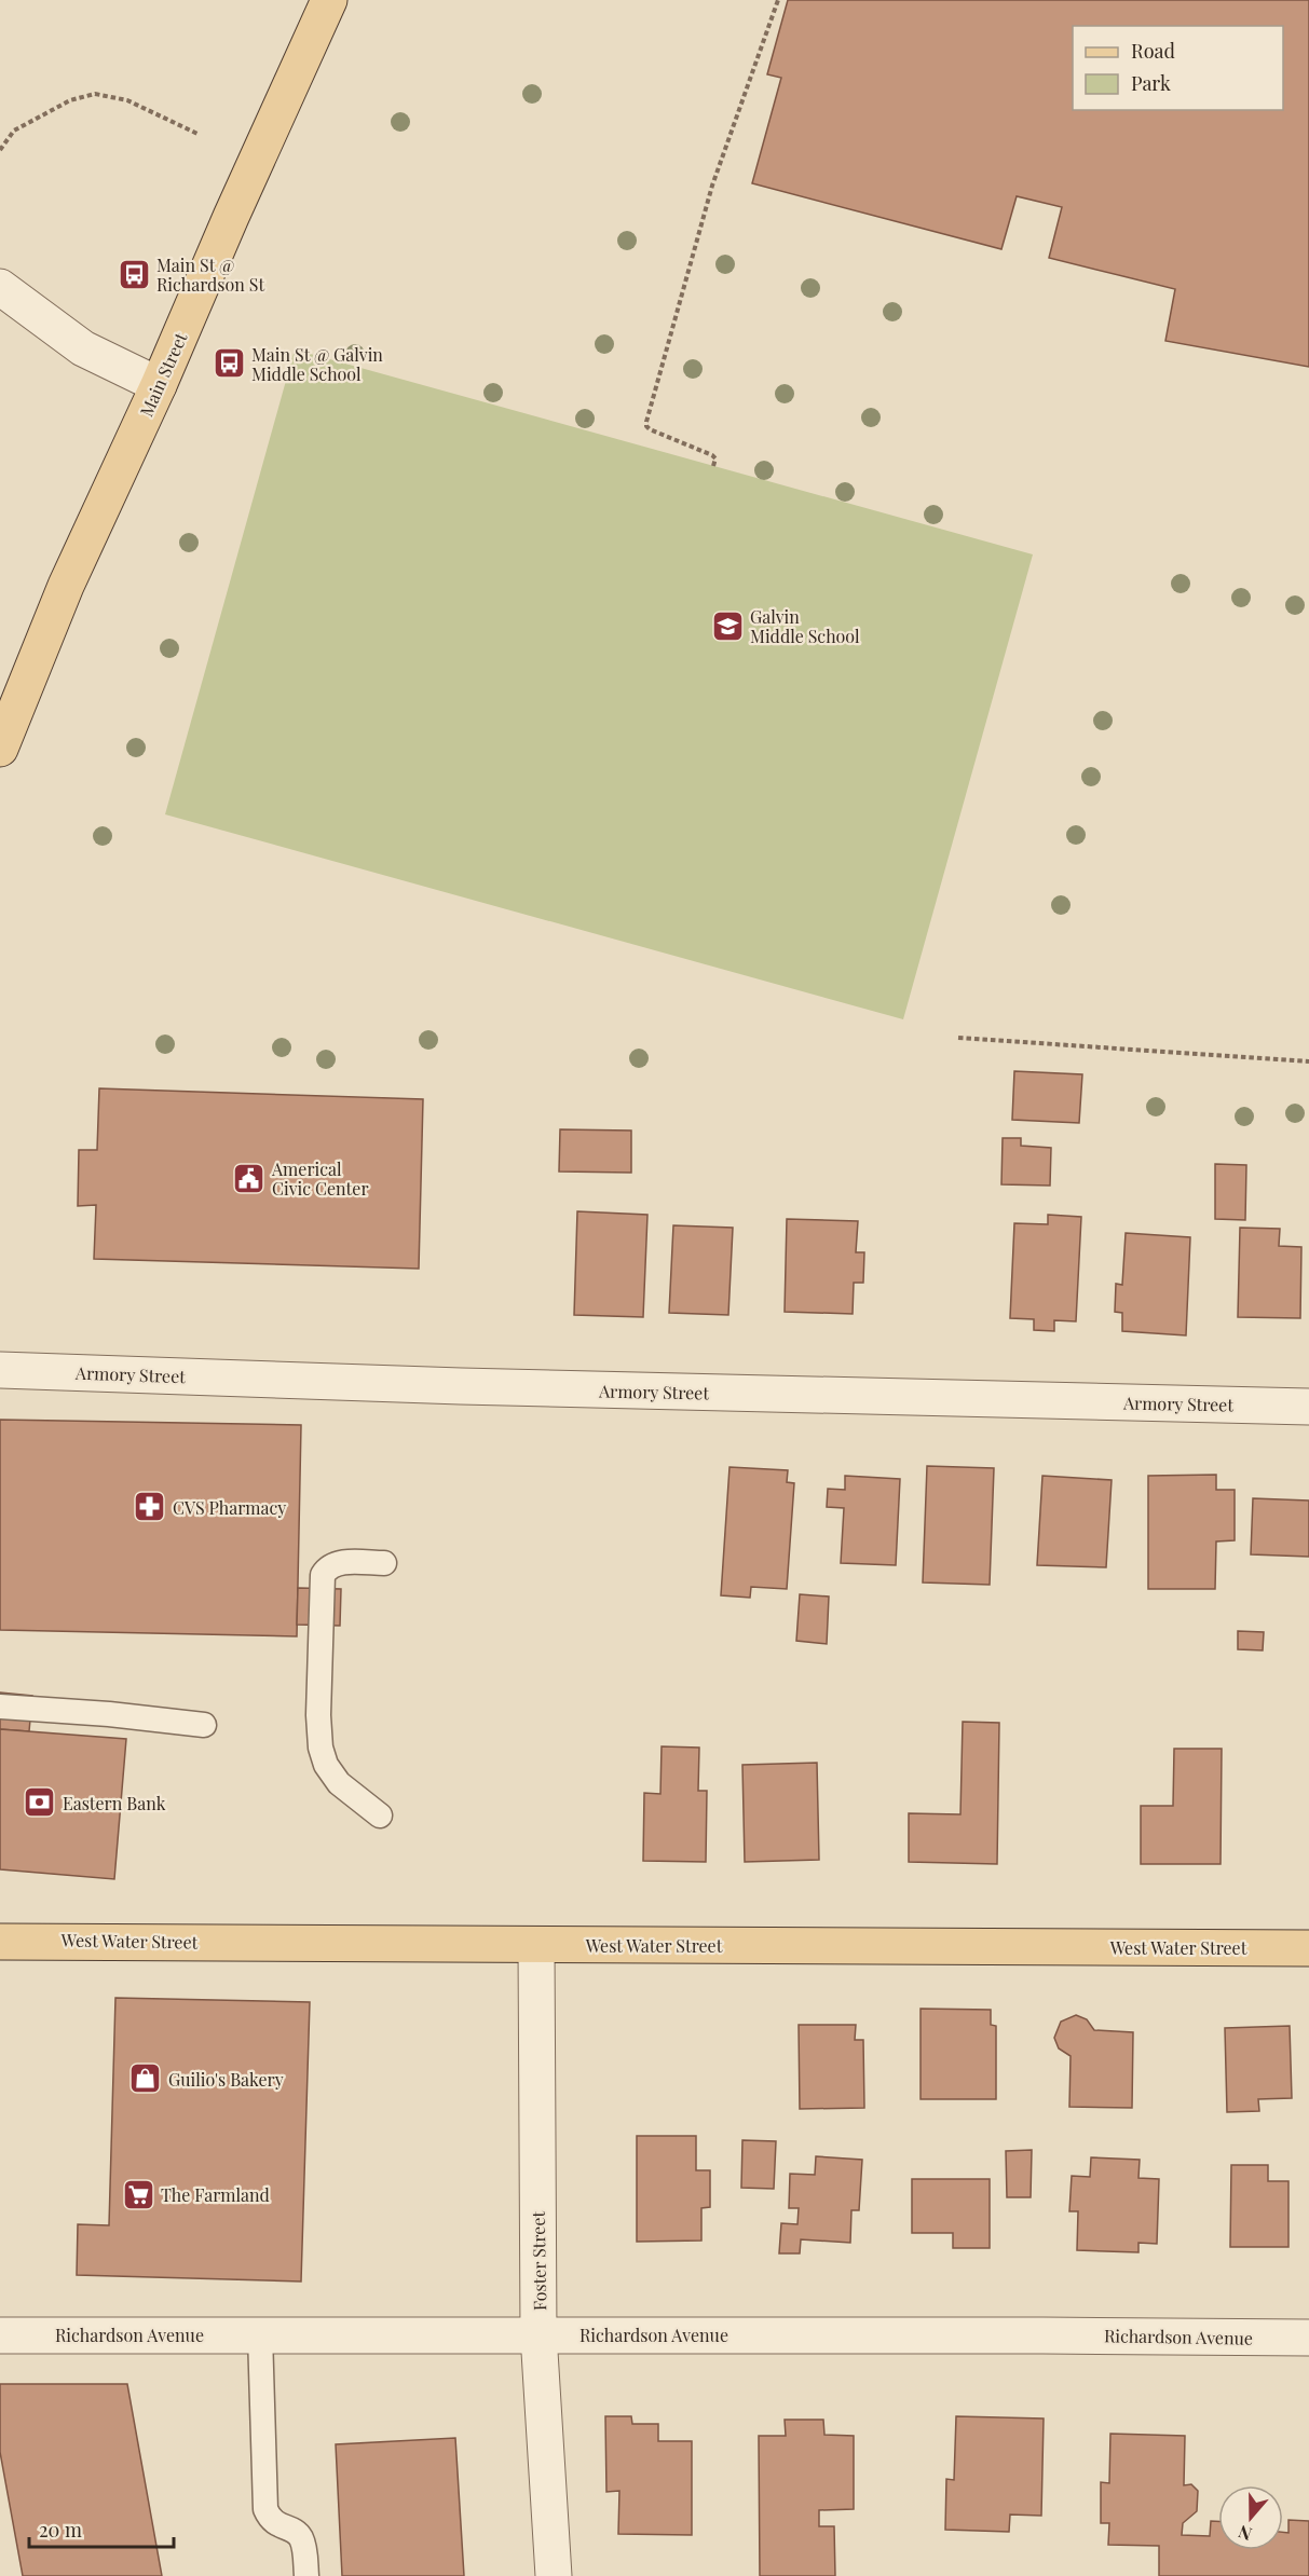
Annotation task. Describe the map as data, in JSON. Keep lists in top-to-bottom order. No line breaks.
{"streets":{"main road":["Main Street","West Water Street"],"street":["Armory Street","Foster Street","Richardson Avenue"]},"crossings":[["West Water Street","Foster Street"],["Foster Street","Richardson Avenue"]],"places":{"bus stop":["Main St @ Richardson St","Main St @ Galvin Middle School"],"school or university":["Galvin Middle School"],"public building":["Americal Civic Center"],"pharmacy":["CVS Pharmacy"],"bank":["Eastern Bank"],"shop":["Guilio's Bakery"],"supermarket":["The Farmland"]},"legend":["Road","Park"],"scale_bar":"20 m","north":"bottom"}
